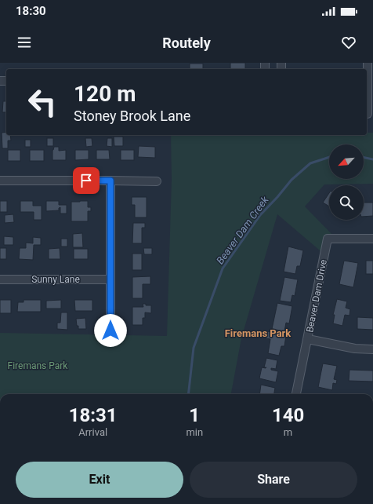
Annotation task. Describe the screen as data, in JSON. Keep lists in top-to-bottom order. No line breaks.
{"streets":{"street":["Sunny Lane","Beaver Dam Drive"]},"districts":["Firemans Park"],"water":["Beaver Dam Creek"],"parks":["Firemans Park"],"north":"bottom left","page":{"status":"18:30","header":"Routely","turn":["120 m","Stoney Brook Lane"],"eta":["18:31","Arrival","1","min","140","m"],"buttons":["Exit","Share"]}}
